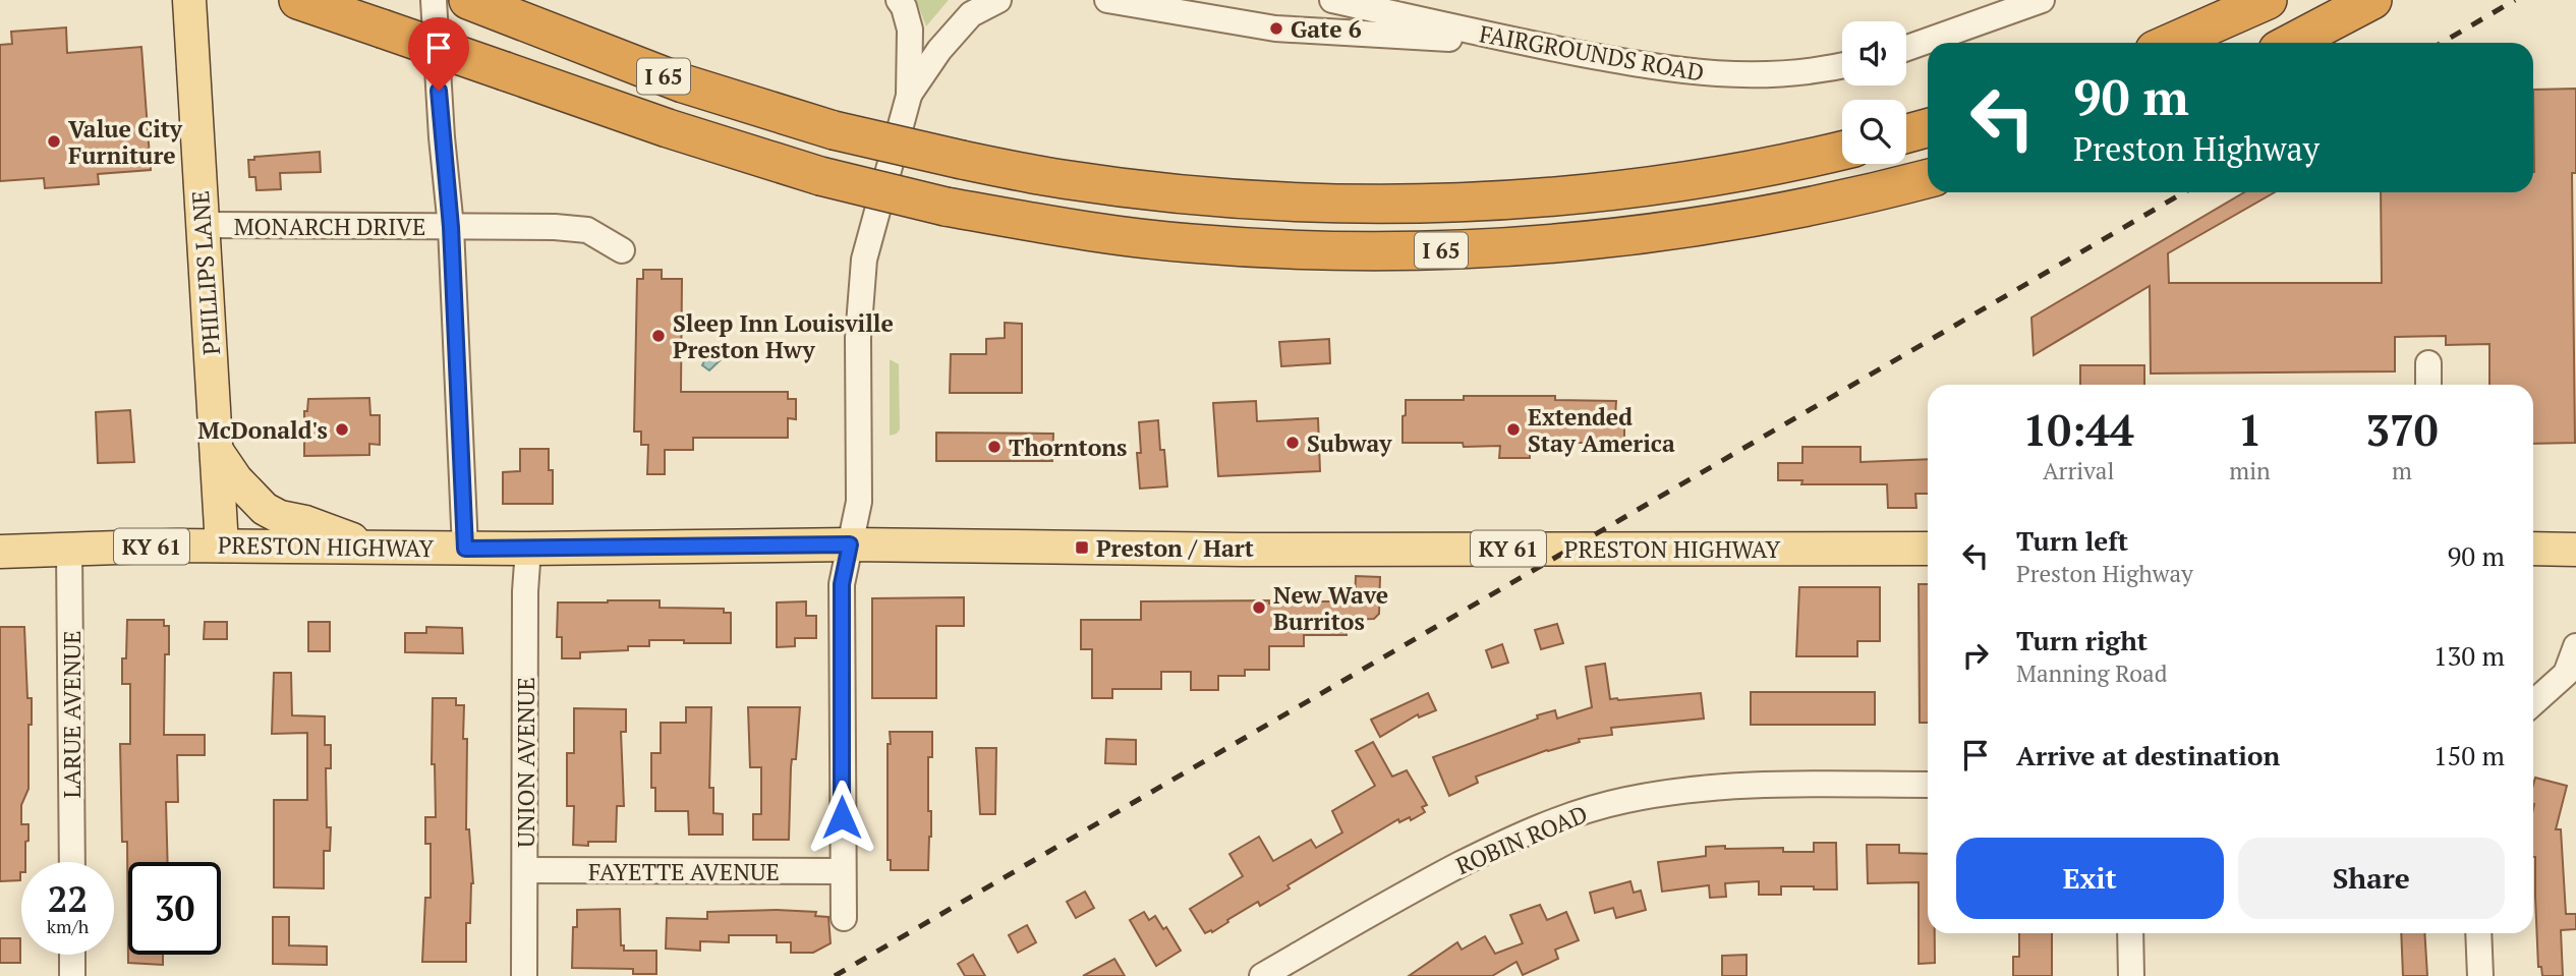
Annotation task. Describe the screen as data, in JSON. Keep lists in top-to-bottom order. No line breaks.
{"streets":{"highway":["I 65"],"main road":["PHILLIPS LANE","KY 61","PRESTON HIGHWAY"],"street":["FAIRGROUNDS ROAD","MONARCH DRIVE","LARUE AVENUE","UNION AVENUE","ROBIN ROAD","FAYETTE AVENUE"]},"crossings":[["MONARCH DRIVE","PHILLIPS LANE"],["PHILLIPS LANE","PRESTON HIGHWAY"],["PRESTON HIGHWAY","LARUE AVENUE"],["PRESTON HIGHWAY","UNION AVENUE"],["UNION AVENUE","FAYETTE AVENUE"]],"places":{"other":["Gate 6","Value City Furniture","Sleep Inn Louisville Preston Hwy","McDonald's","Extended Stay America","Subway","Thorntons","New Wave Burritos"],"transit":["Preston / Hart"]},"page":{"turn":["90 m","Preston Highway"],"eta":["10:44","Arrival","1","min","370","m"],"list":[{"name":"Turn left","note":"Preston Highway","value":"90 m"},{"name":"Turn right","note":"Manning Road","value":"130 m"},{"name":"Arrive at destination","value":"150 m"}],"buttons":["Exit","Share"],"speed":"22 km/h","limit":"30"}}
